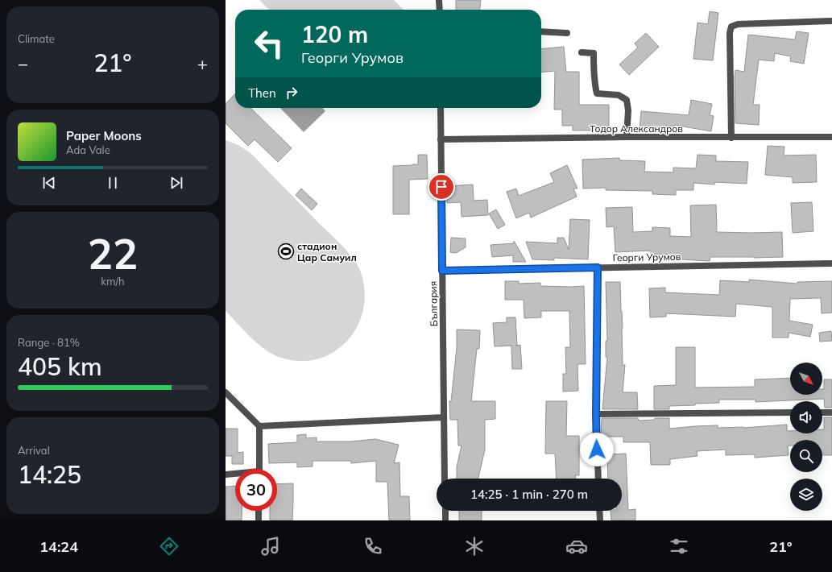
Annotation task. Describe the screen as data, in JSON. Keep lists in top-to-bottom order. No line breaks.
{"streets":{"street":["Тодор Александров","Георги Урумов","България"]},"crossings":[["Тодор Александров","България"],["Георги Урумов","България"]],"places":{"sports":["стадион Цар Самуил"]},"north":"bottom right","page":{"tile":["Climate",["22","km/h"],["Range · 81%","405 km"],["Arrival","14:25"]],"turn":["120 m","Георги Урумов"],"heat":["−","21°","+"],"then":"Then","song":["Paper Moons","Ada Vale"],"limit":"30","trip":"14:25 · 1 min · 270 m","tabs":["14:24","21°"]}}
